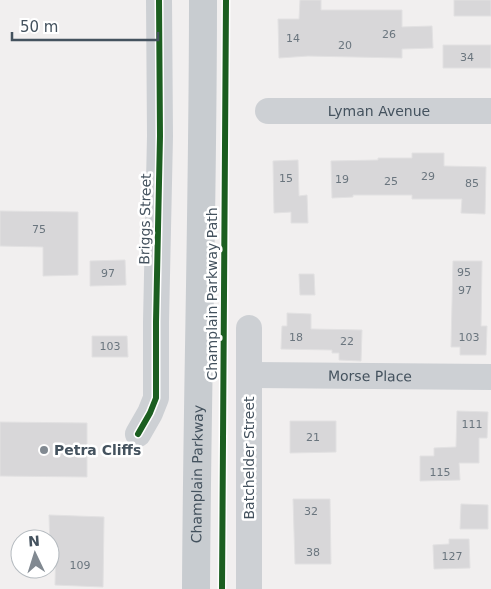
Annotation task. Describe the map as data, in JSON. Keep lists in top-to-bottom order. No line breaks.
{"streets":{"main road":["Champlain Parkway"],"street":["Lyman Avenue","Briggs Street","Morse Place","Batchelder Street"],"cycle path":["Champlain Parkway Path"]},"crossings":[["Morse Place","Batchelder Street"]],"places":["Petra Cliffs"],"house_numbers":["26","14","20","34","29","15","19","25","85","75","95","97","97","18","103","22","103","111","21","115","32","38","127","109"],"scale_bar":"50 m","north":"top"}
